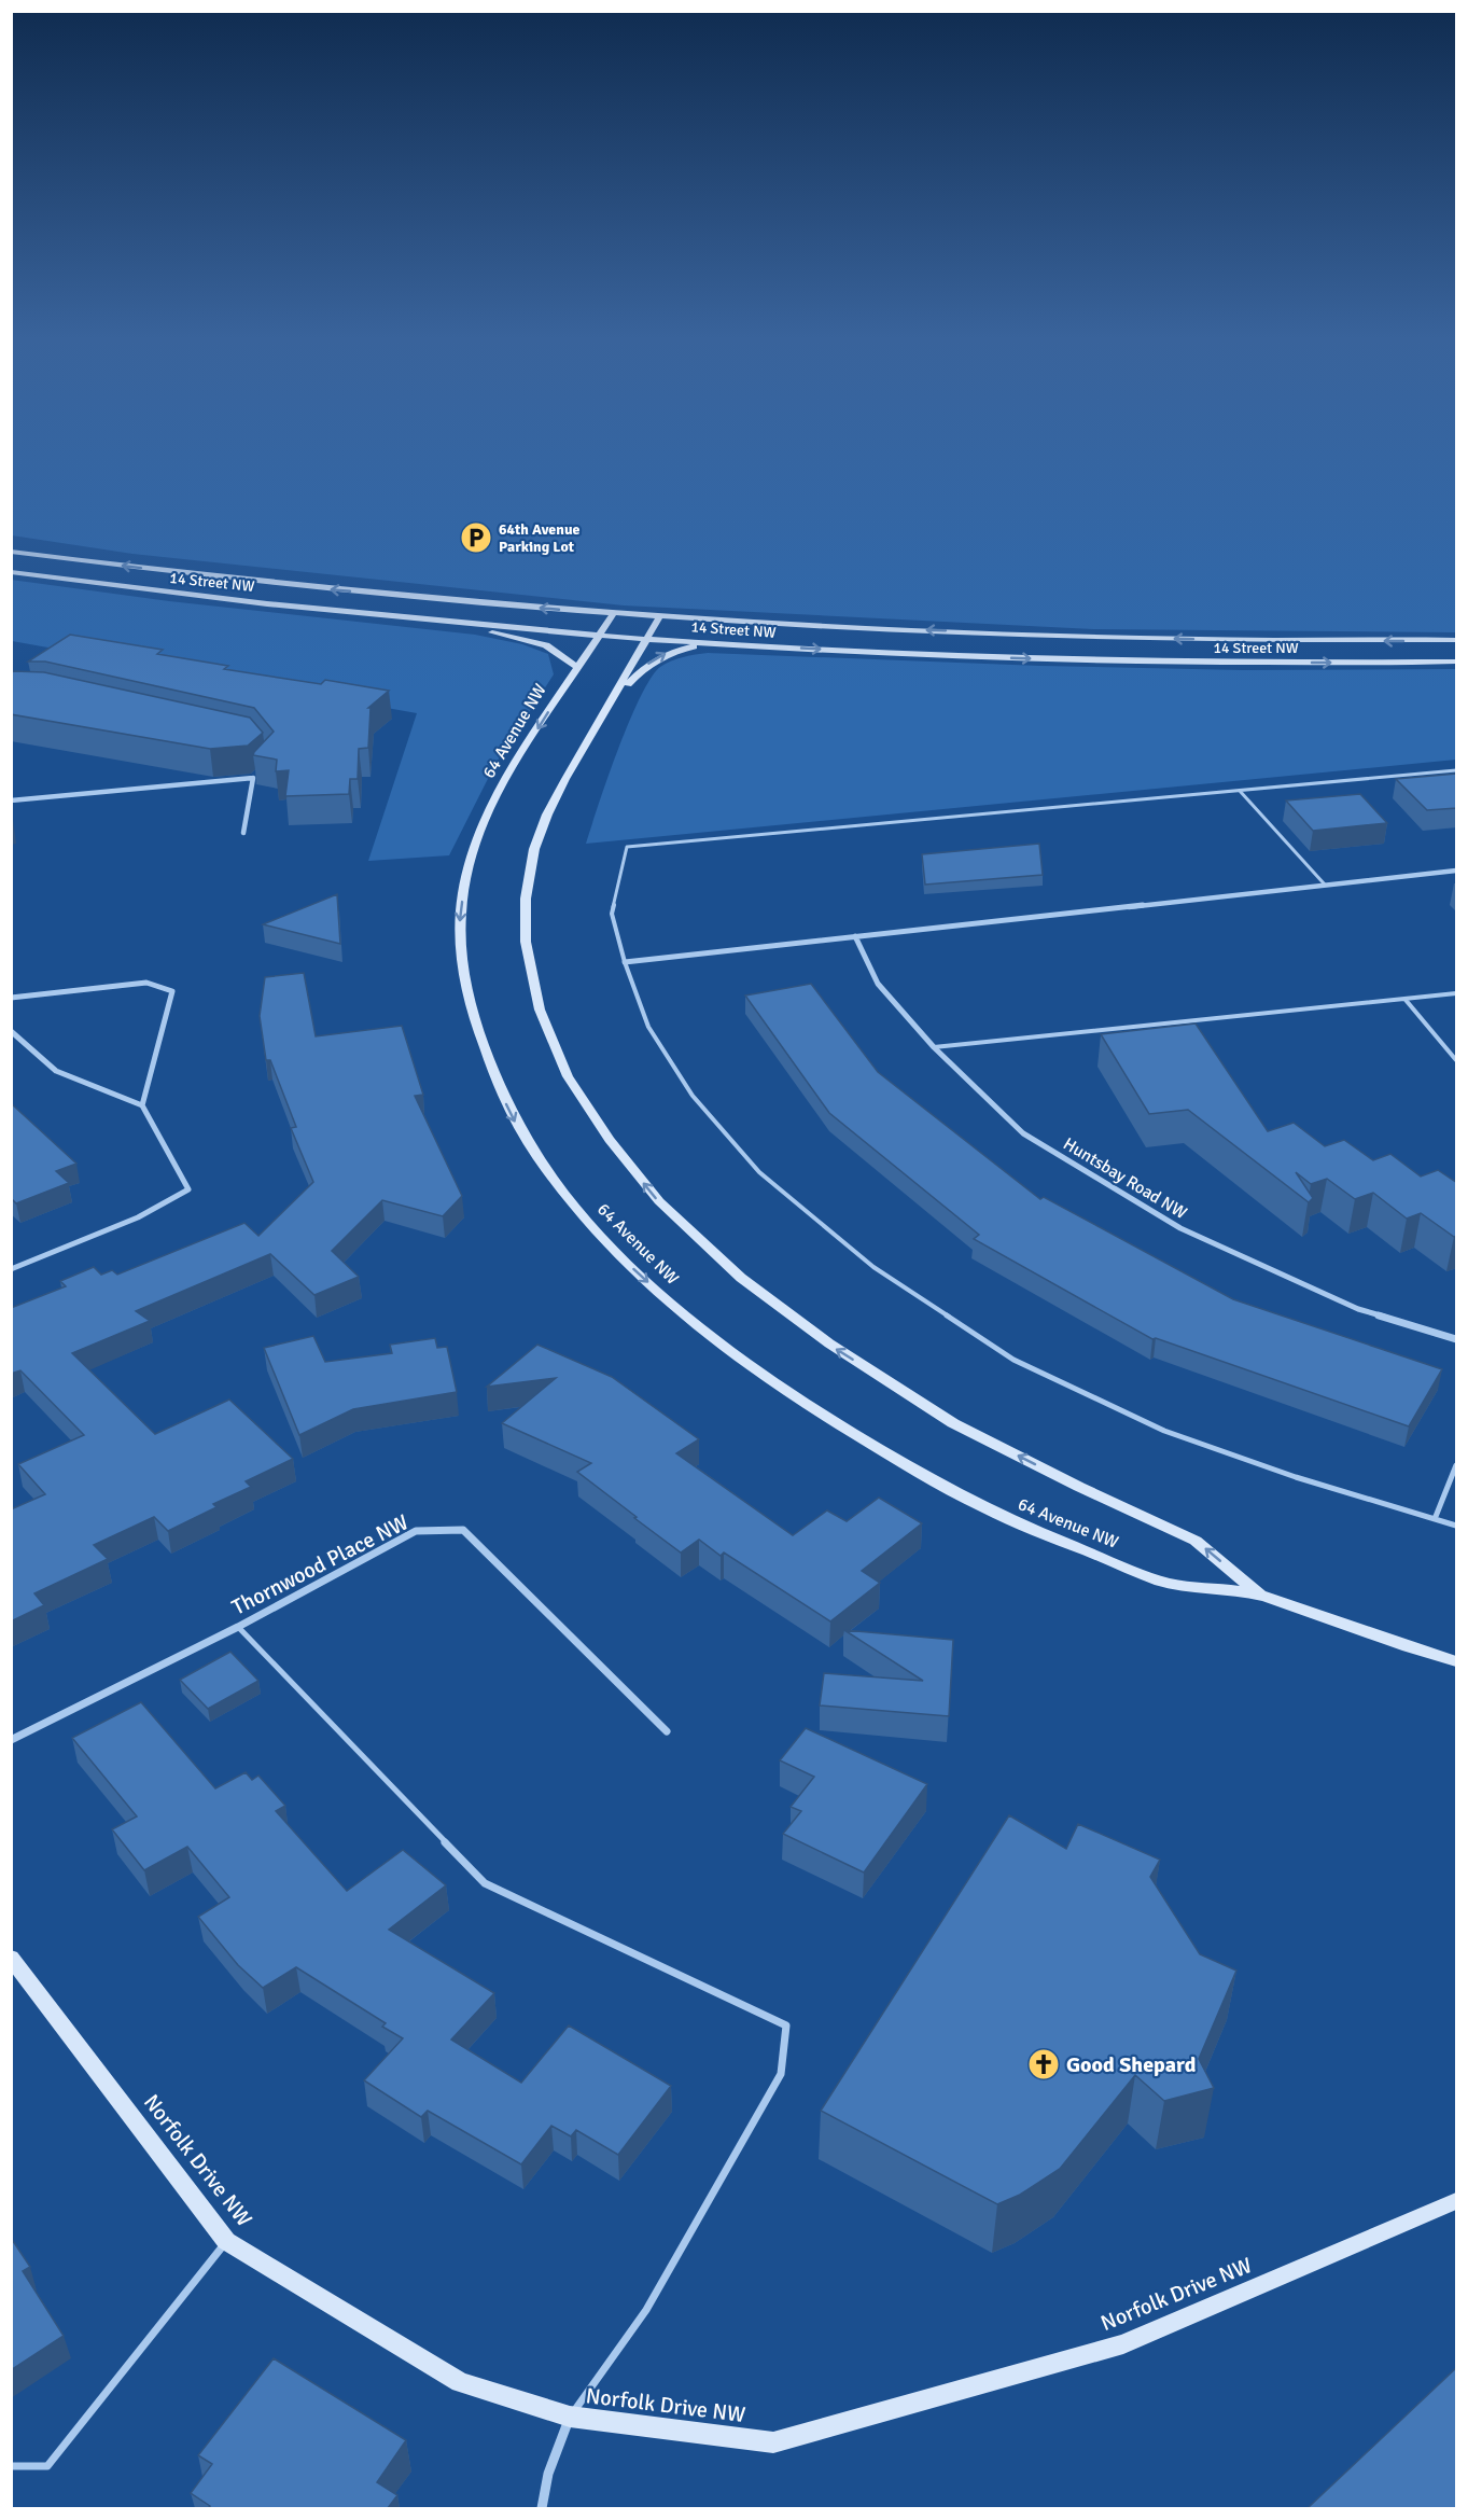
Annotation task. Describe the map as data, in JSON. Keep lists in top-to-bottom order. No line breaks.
{"streets":{"main road":["14 Street NW","64 Avenue NW","Norfolk Drive NW"],"street":["Huntsbay Road NW","Thornwood Place NW"]},"crossings":[["14 Street NW","64 Avenue NW"]],"places":{"parking":["64th Avenue Parking Lot"],"church":["Good Shepard"]}}
